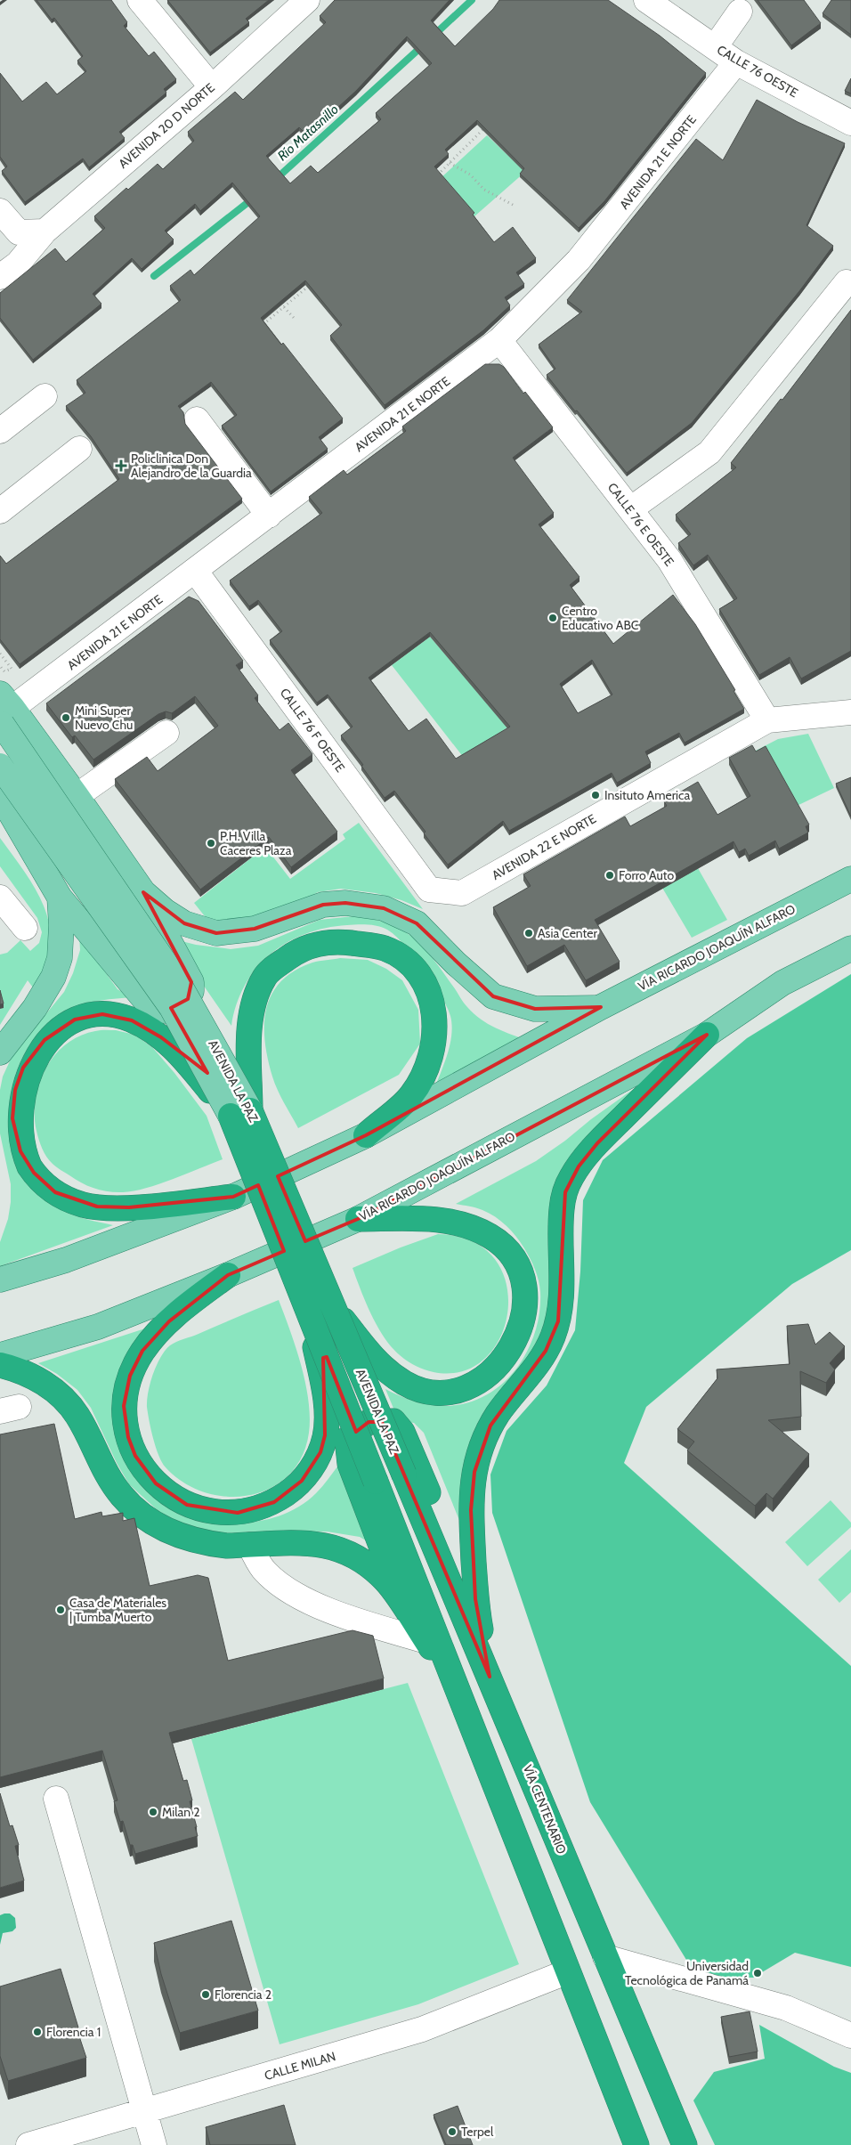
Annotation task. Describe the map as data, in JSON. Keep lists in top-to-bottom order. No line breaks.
{"streets":{"highway":["AVENIDA LA PAZ","VÍA CENTENARIO"],"main road":["VÍA RICARDO JOAQUÍN ALFARO"],"street":["CALLE 76 OESTE","AVENIDA 20 D NORTE","AVENIDA 21 E NORTE","CALLE 76 E OESTE","CALLE 76 F OESTE","AVENIDA 22 E NORTE","CALLE MILAN"]},"crossings":[["CALLE 76 OESTE","AVENIDA 21 E NORTE"],["AVENIDA 21 E NORTE","CALLE 76 E OESTE"],["AVENIDA 21 E NORTE","CALLE 76 F OESTE"],["AVENIDA 21 E NORTE","AVENIDA LA PAZ"],["CALLE 76 E OESTE","AVENIDA 22 E NORTE"],["CALLE 76 F OESTE","AVENIDA 22 E NORTE"],["AVENIDA LA PAZ","VÍA CENTENARIO"]],"water":["Río Matasnillo"],"places":{"health":["Policlinica Don Alejandro de la Guardia"],"other":["Centro Educativo ABC","Mini Super Nuevo Chu","Insituto America","P.H. Villa Caceres Plaza","Forro Auto","Asia Center","Casa de Materiales | Tumba Muerto","Milan 2","Universidad Tecnológica de Panamá","Florencia 2","Florencia 1","Terpel"]}}
